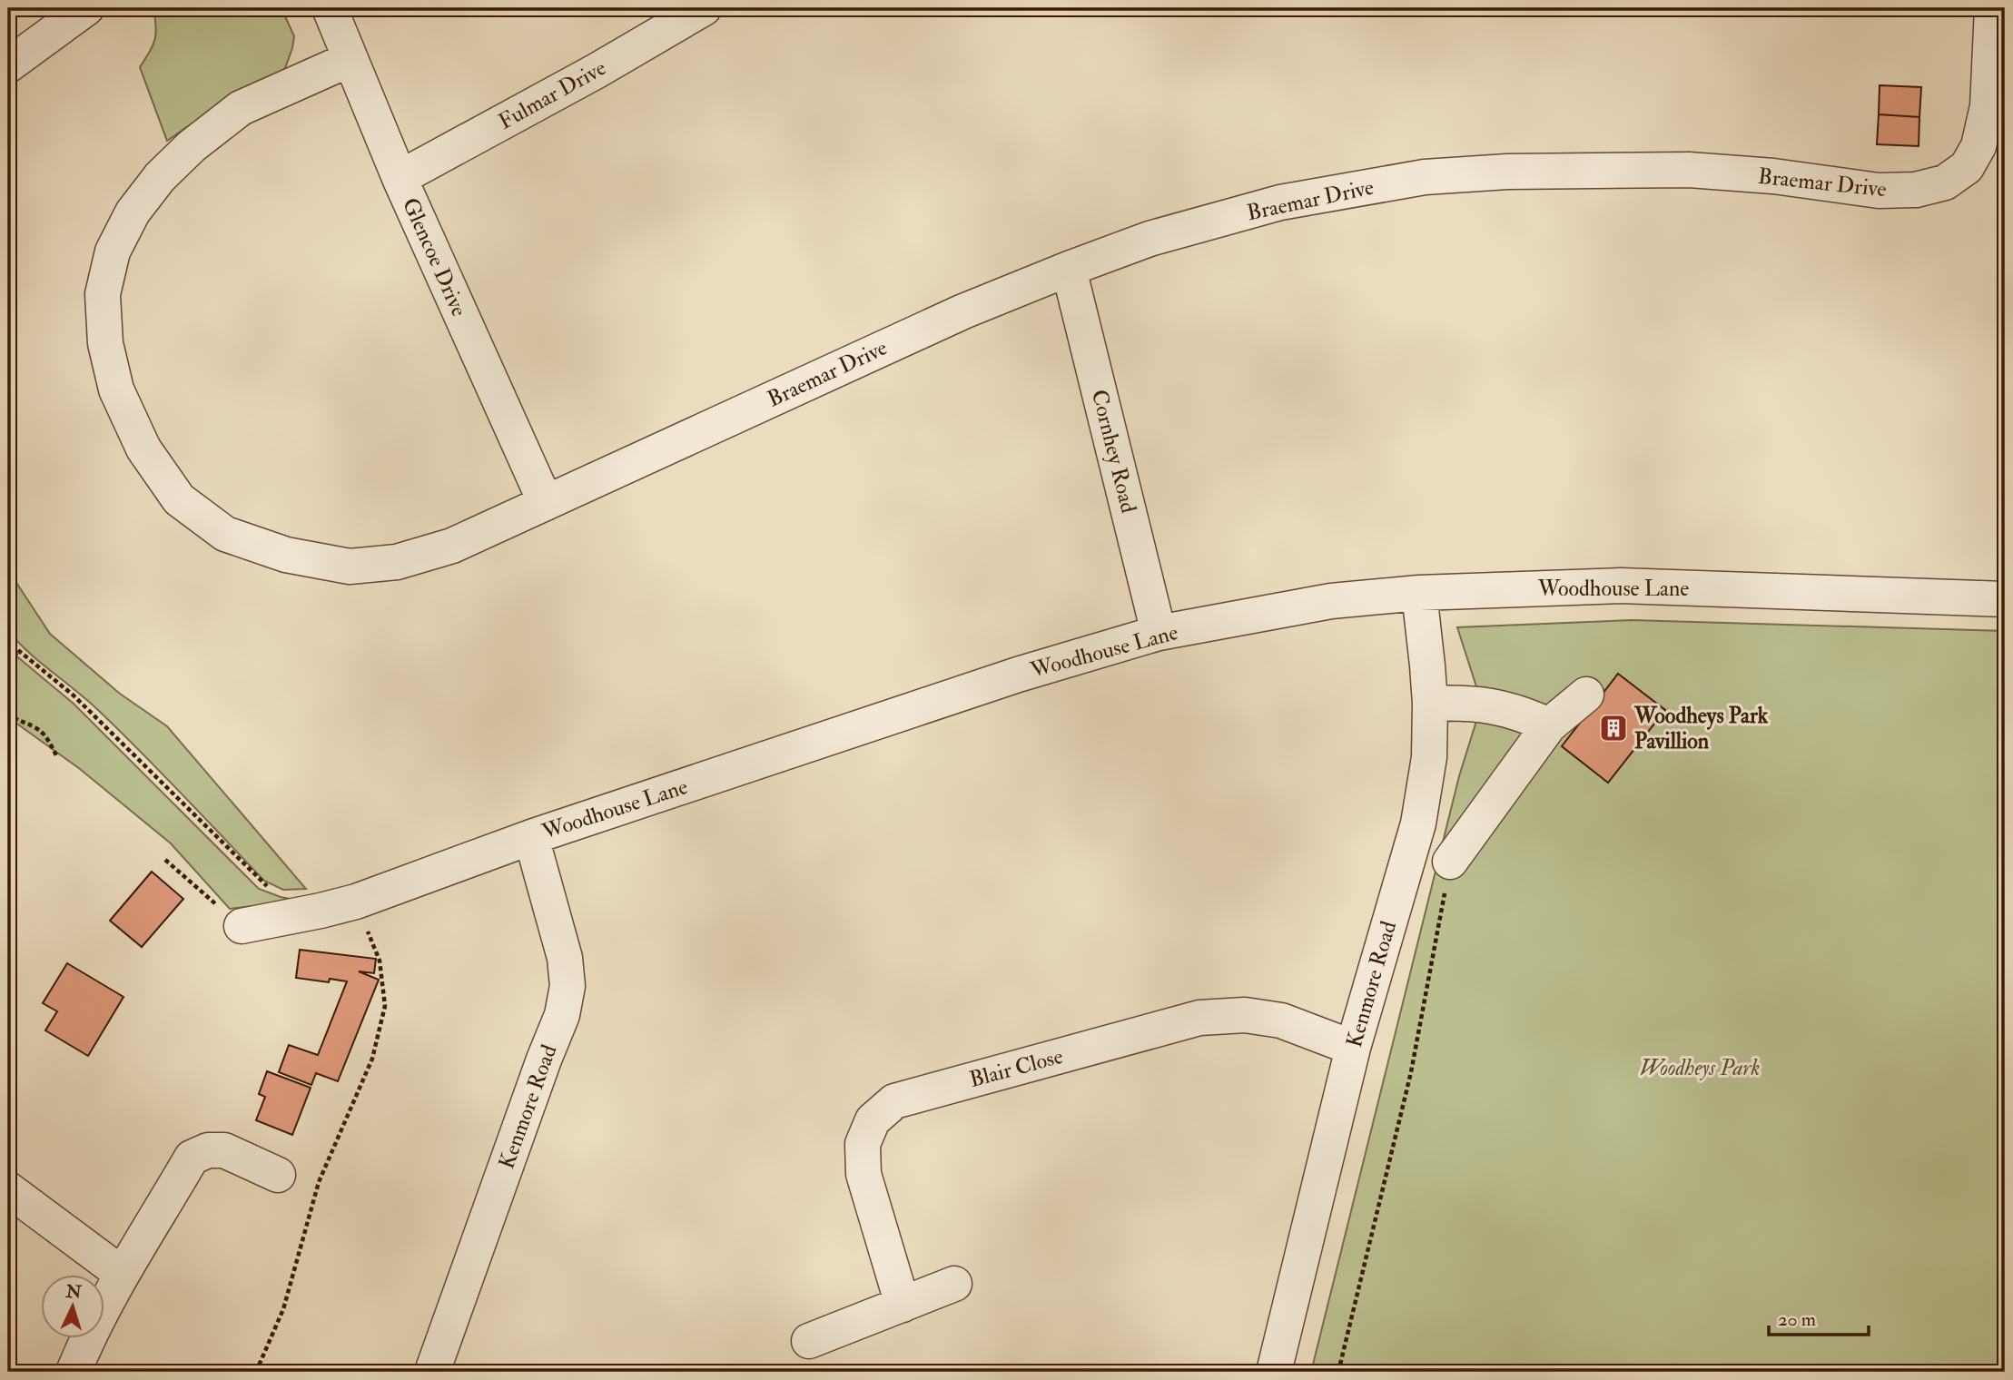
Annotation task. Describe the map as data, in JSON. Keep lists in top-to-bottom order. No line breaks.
{"streets":{"street":["Fulmar Drive","Braemar Drive","Glencoe Drive","Cornhey Road","Woodhouse Lane","Kenmore Road","Blair Close"]},"crossings":[["Fulmar Drive","Glencoe Drive"],["Braemar Drive","Glencoe Drive"],["Braemar Drive","Cornhey Road"],["Cornhey Road","Woodhouse Lane"],["Woodhouse Lane","Kenmore Road"],["Kenmore Road","Blair Close"]],"parks":["Woodheys Park"],"places":{"building":["Woodheys Park Pavillion"]},"scale_bar":"20 m","north":"top"}
